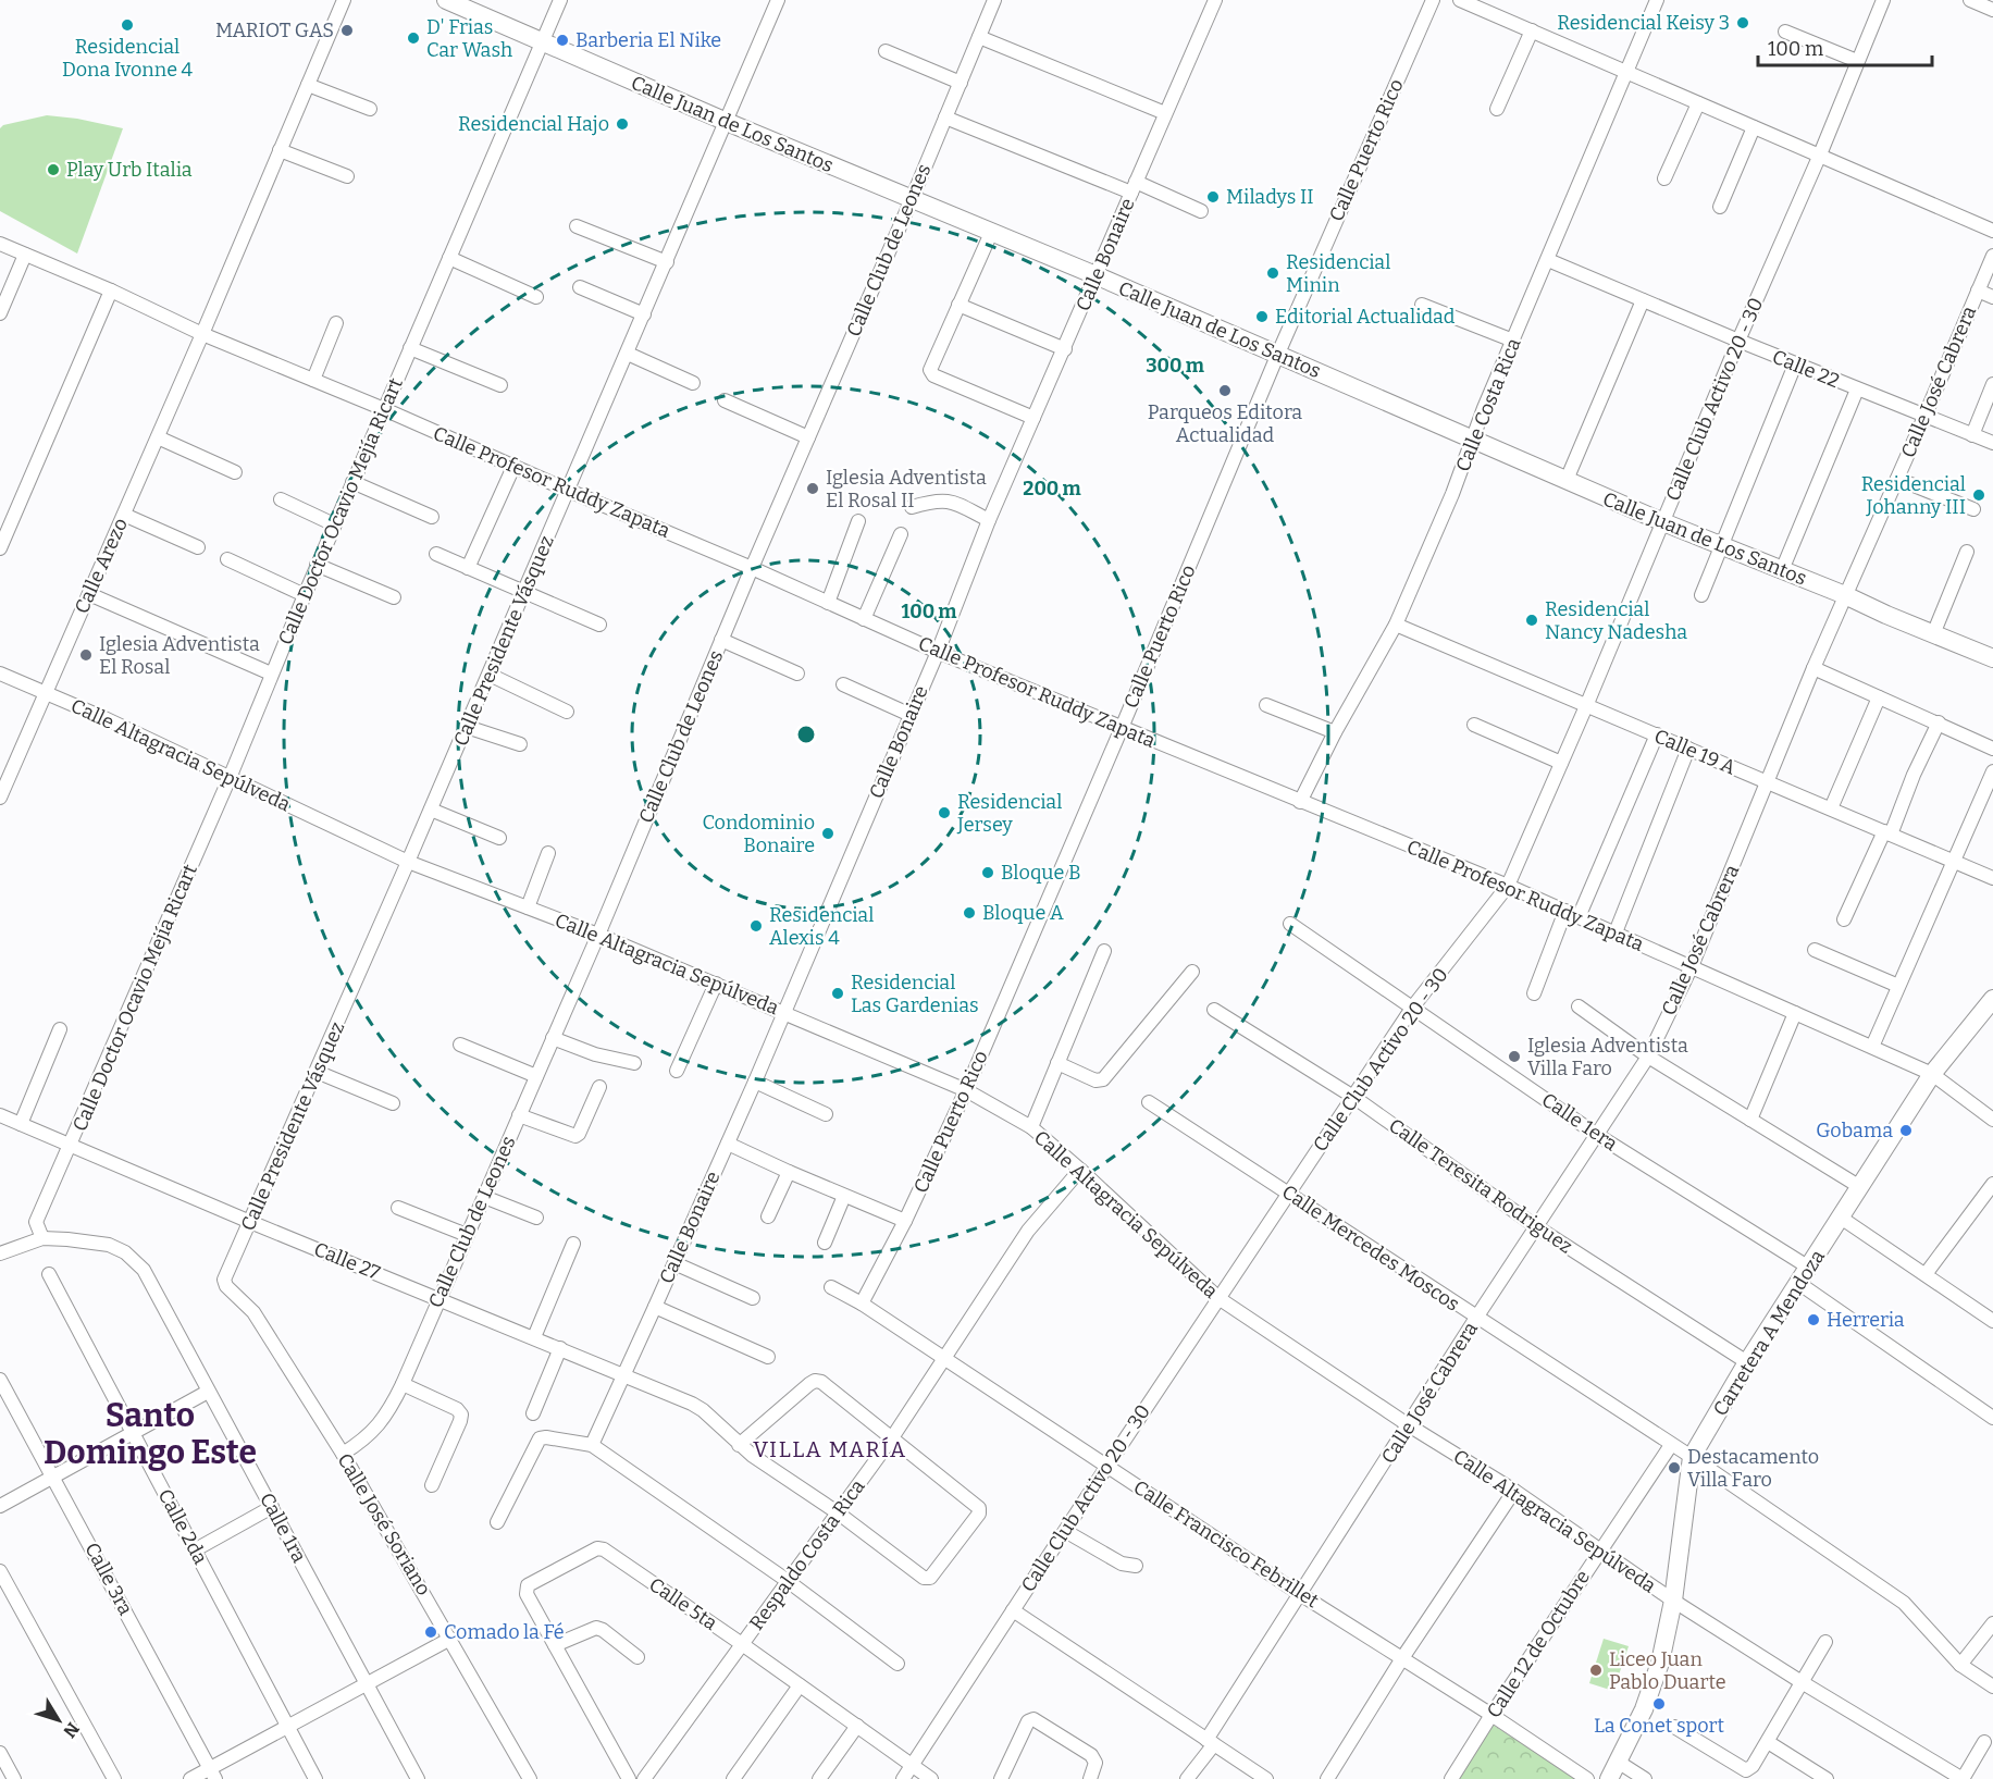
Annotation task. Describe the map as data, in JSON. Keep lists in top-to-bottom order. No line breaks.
{"streets":{"street":["Calle Juan de Los Santos","Calle Puerto Rico","Calle Club de Leones","Calle Bonaire","Calle 22","Calle José Cabrera","Calle Club Activo 20 - 30","Calle Costa Rica","Calle Profesor Ruddy Zapata","Calle Doctor Ocavio Mejía Ricart","Calle Arezo","Calle Presidente Vásquez","Calle 19 A","Calle Altagracia Sepúlveda","Calle 1era","Calle Teresita Rodriguez","Calle Mercedes Moscos","Calle 27","Carretera A Mendoza","Calle José Soriano","Calle 2da","Calle 1ra","Calle Francisco Febrillet","Respaldo Costa Rica","Calle 3ra","Calle 5ta","Calle 12 de Octubre"]},"crossings":[["Calle Juan de Los Santos","Calle Puerto Rico"],["Calle Juan de Los Santos","Calle Club de Leones"],["Calle Juan de Los Santos","Calle Bonaire"],["Calle Juan de Los Santos","Calle José Cabrera"],["Calle Juan de Los Santos","Calle Club Activo 20 - 30"],["Calle Juan de Los Santos","Calle Costa Rica"],["Calle Juan de Los Santos","Calle Doctor Ocavio Mejía Ricart"],["Calle Juan de Los Santos","Calle Presidente Vásquez"],["Calle Puerto Rico","Calle Profesor Ruddy Zapata"],["Calle Puerto Rico","Calle Altagracia Sepúlveda"],["Calle Puerto Rico","Calle Francisco Febrillet"],["Calle Club de Leones","Calle Profesor Ruddy Zapata"],["Calle Club de Leones","Calle Altagracia Sepúlveda"],["Calle Club de Leones","Calle 27"],["Calle Club de Leones","Calle José Soriano"],["Calle Bonaire","Calle Profesor Ruddy Zapata"],["Calle Bonaire","Calle Altagracia Sepúlveda"],["Calle Bonaire","Calle 27"],["Calle 22","Calle José Cabrera"],["Calle 22","Calle Club Activo 20 - 30"],["Calle 22","Calle Costa Rica"],["Calle José Cabrera","Calle Profesor Ruddy Zapata"],["Calle José Cabrera","Calle 19 A"],["Calle José Cabrera","Calle Altagracia Sepúlveda"],["Calle José Cabrera","Calle 1era"],["Calle José Cabrera","Calle Teresita Rodriguez"],["Calle José Cabrera","Calle Mercedes Moscos"],["Calle José Cabrera","Calle Francisco Febrillet"],["Calle Club Activo 20 - 30","Calle Profesor Ruddy Zapata"],["Calle Club Activo 20 - 30","Calle 19 A"],["Calle Club Activo 20 - 30","Calle Altagracia Sepúlveda"],["Calle Club Activo 20 - 30","Calle 1era"],["Calle Club Activo 20 - 30","Calle Teresita Rodriguez"],["Calle Club Activo 20 - 30","Calle Mercedes Moscos"],["Calle Club Activo 20 - 30","Calle Francisco Febrillet"],["Calle Club Activo 20 - 30","Calle 5ta"],["Calle Costa Rica","Calle Profesor Ruddy Zapata"],["Calle Costa Rica","Calle 19 A"],["Calle Profesor Ruddy Zapata","Calle Doctor Ocavio Mejía Ricart"],["Calle Profesor Ruddy Zapata","Calle Arezo"],["Calle Profesor Ruddy Zapata","Calle Presidente Vásquez"],["Calle Profesor Ruddy Zapata","Carretera A Mendoza"],["Calle Doctor Ocavio Mejía Ricart","Calle Altagracia Sepúlveda"],["Calle Doctor Ocavio Mejía Ricart","Calle 27"],["Calle Doctor Ocavio Mejía Ricart","Calle 1ra"],["Calle Arezo","Calle Altagracia Sepúlveda"],["Calle Presidente Vásquez","Calle Altagracia Sepúlveda"],["Calle Presidente Vásquez","Calle 27"],["Calle Presidente Vásquez","Calle José Soriano"],["Calle Altagracia Sepúlveda","Carretera A Mendoza"],["Calle Altagracia Sepúlveda","Respaldo Costa Rica"],["Calle Altagracia Sepúlveda","Calle 12 de Octubre"],["Calle 1era","Carretera A Mendoza"],["Calle Teresita Rodriguez","Carretera A Mendoza"],["Calle Mercedes Moscos","Carretera A Mendoza"],["Calle Mercedes Moscos","Calle 12 de Octubre"],["Calle 27","Respaldo Costa Rica"],["Calle Francisco Febrillet","Respaldo Costa Rica"],["Calle Francisco Febrillet","Calle 12 de Octubre"],["Respaldo Costa Rica","Calle 5ta"]],"districts":["Santo Domingo Este","VILLA MARÍA"],"places":["Residencial Keisy 3","Residencial Dona Ivonne 4","MARIOT GAS","D' Frias Car Wash","Barberia El Nike","Residencial Hajo","Play Urb Italia","Miladys II","Residencial Minin","Editorial Actualidad","Parqueos Editora Actualidad","Iglesia Adventista El Rosal II","Residencial Johanny III","Residencial Nancy Nadesha","Iglesia Adventista El Rosal","Residencial Jersey","Condominio Bonaire","Bloque B","Bloque A","Residencial Alexis 4","Residencial Las Gardenias","Iglesia Adventista Villa Faro","Gobama","Herreria","Destacamento Villa Faro","Comado la Fé","Liceo Juan Pablo Duarte","La Conet sport"],"scale_bar":"100 m","north":"bottom right","rings":["300 m","200 m","100 m"]}
